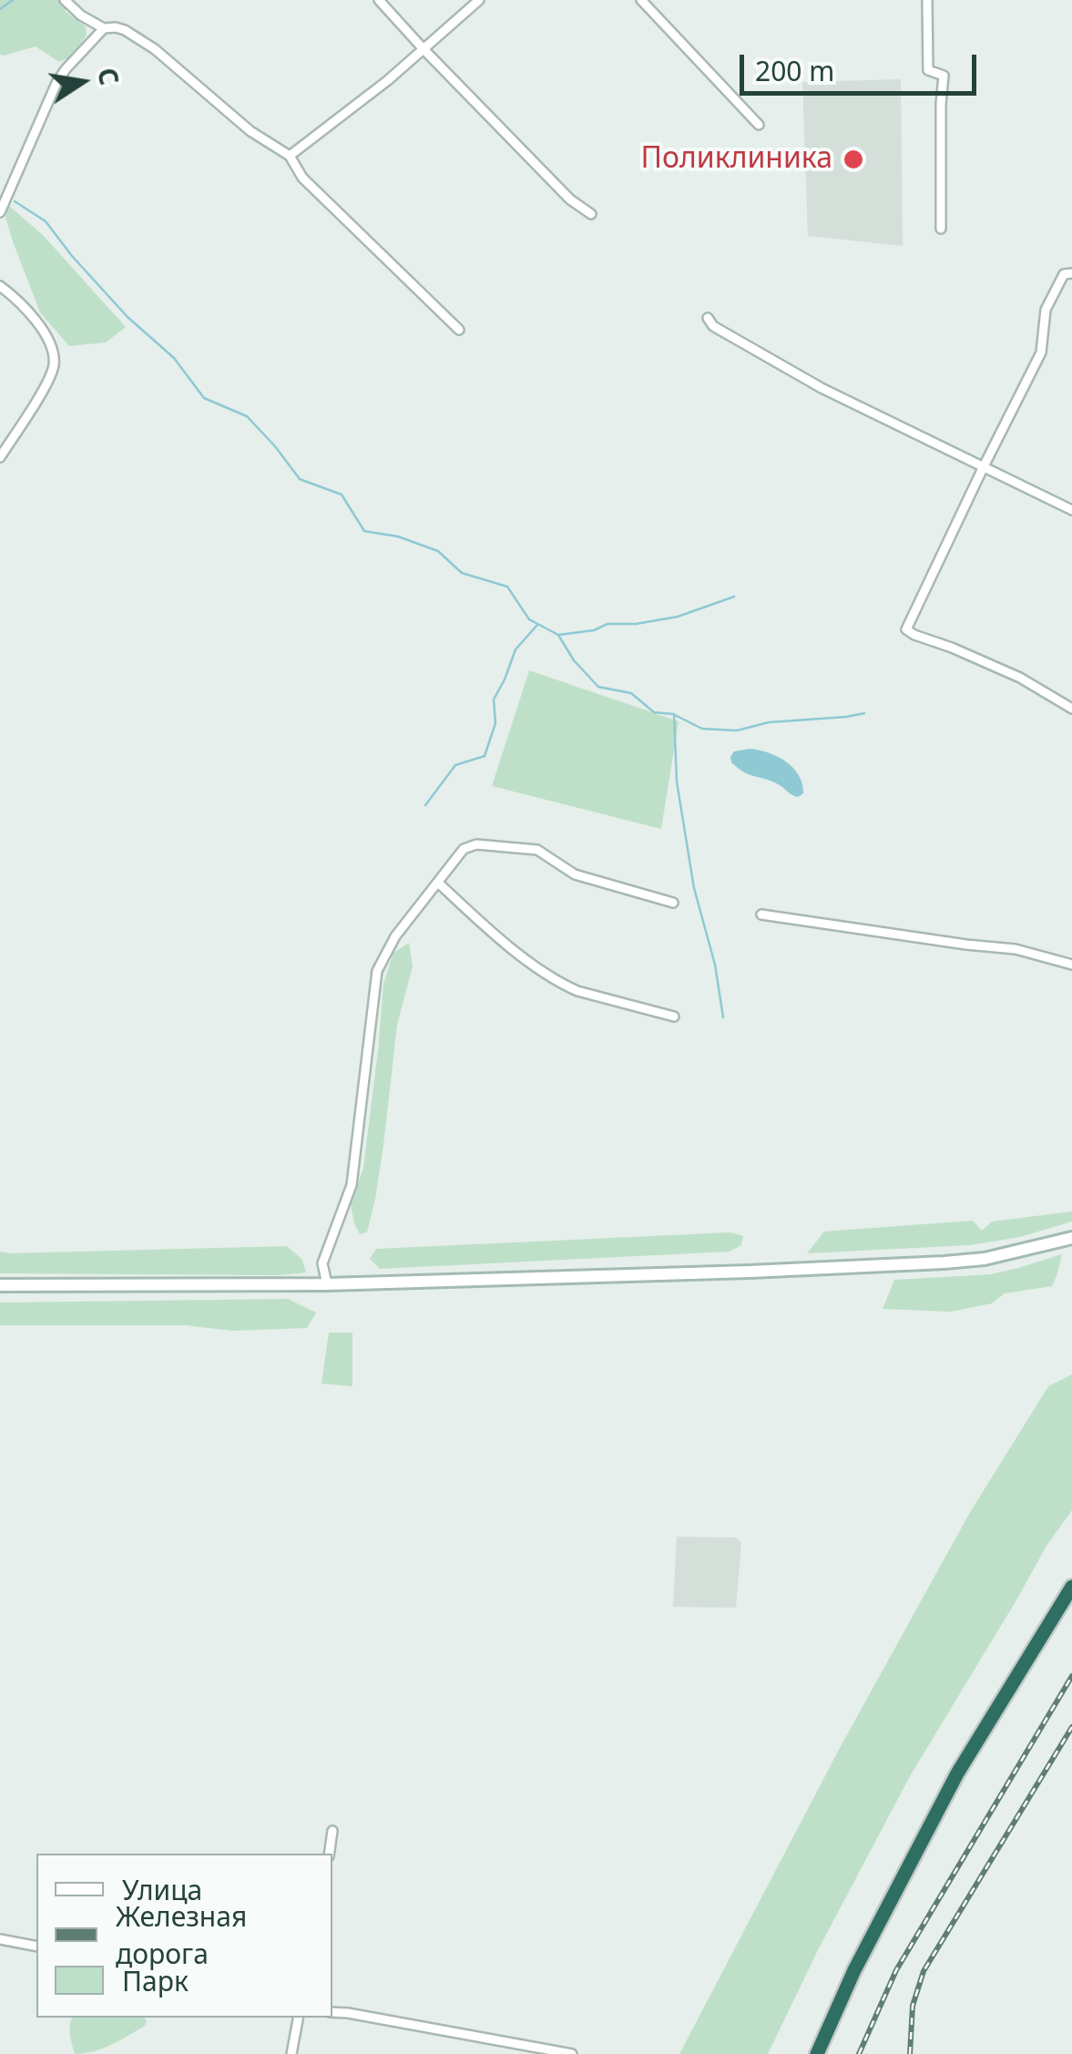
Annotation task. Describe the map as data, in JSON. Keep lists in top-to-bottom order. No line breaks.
{"places":["Поликлиника"],"legend":["Улица","Железная дорога","Парк"],"scale_bar":"200 m","north":"right"}
